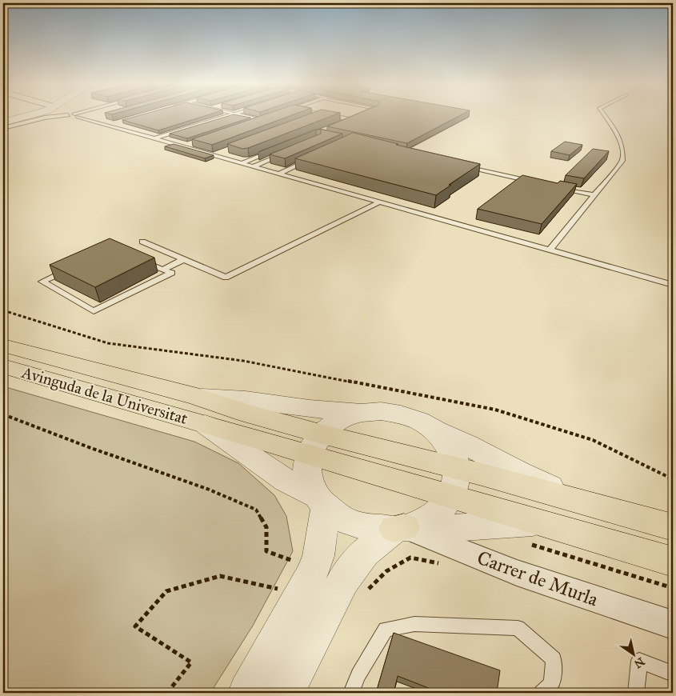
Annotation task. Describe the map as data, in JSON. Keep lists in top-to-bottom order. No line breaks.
{"streets":{"main road":["Avinguda de la Universitat"],"street":["Carrer de Murla"]},"crossings":[["Avinguda de la Universitat","Carrer de Murla"]],"north":"bottom right"}
